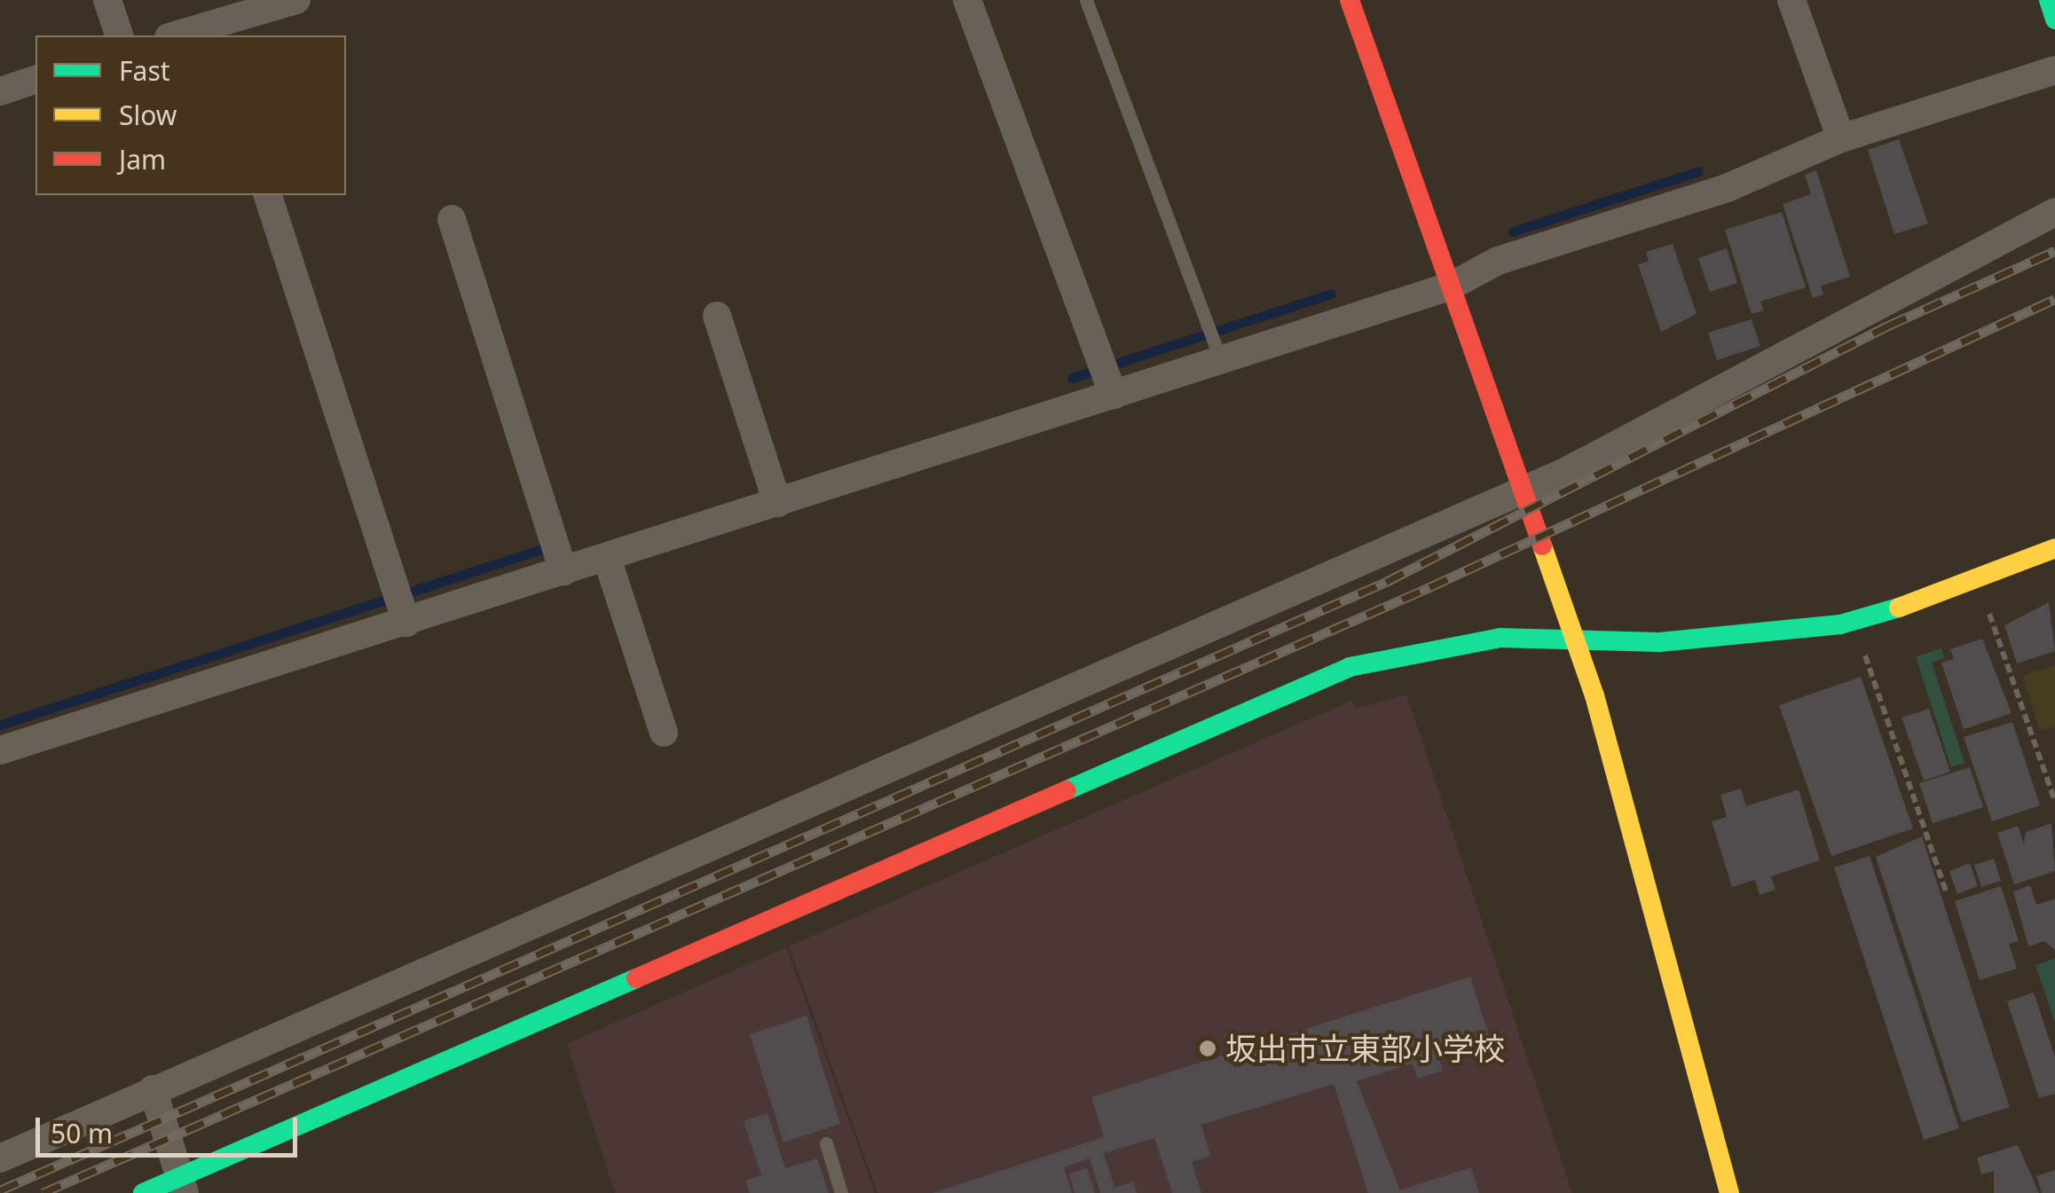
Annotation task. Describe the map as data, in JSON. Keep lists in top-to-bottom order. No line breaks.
{"places":["坂出市立東部小学校"],"legend":["Fast","Slow","Jam"],"scale_bar":"50 m"}
